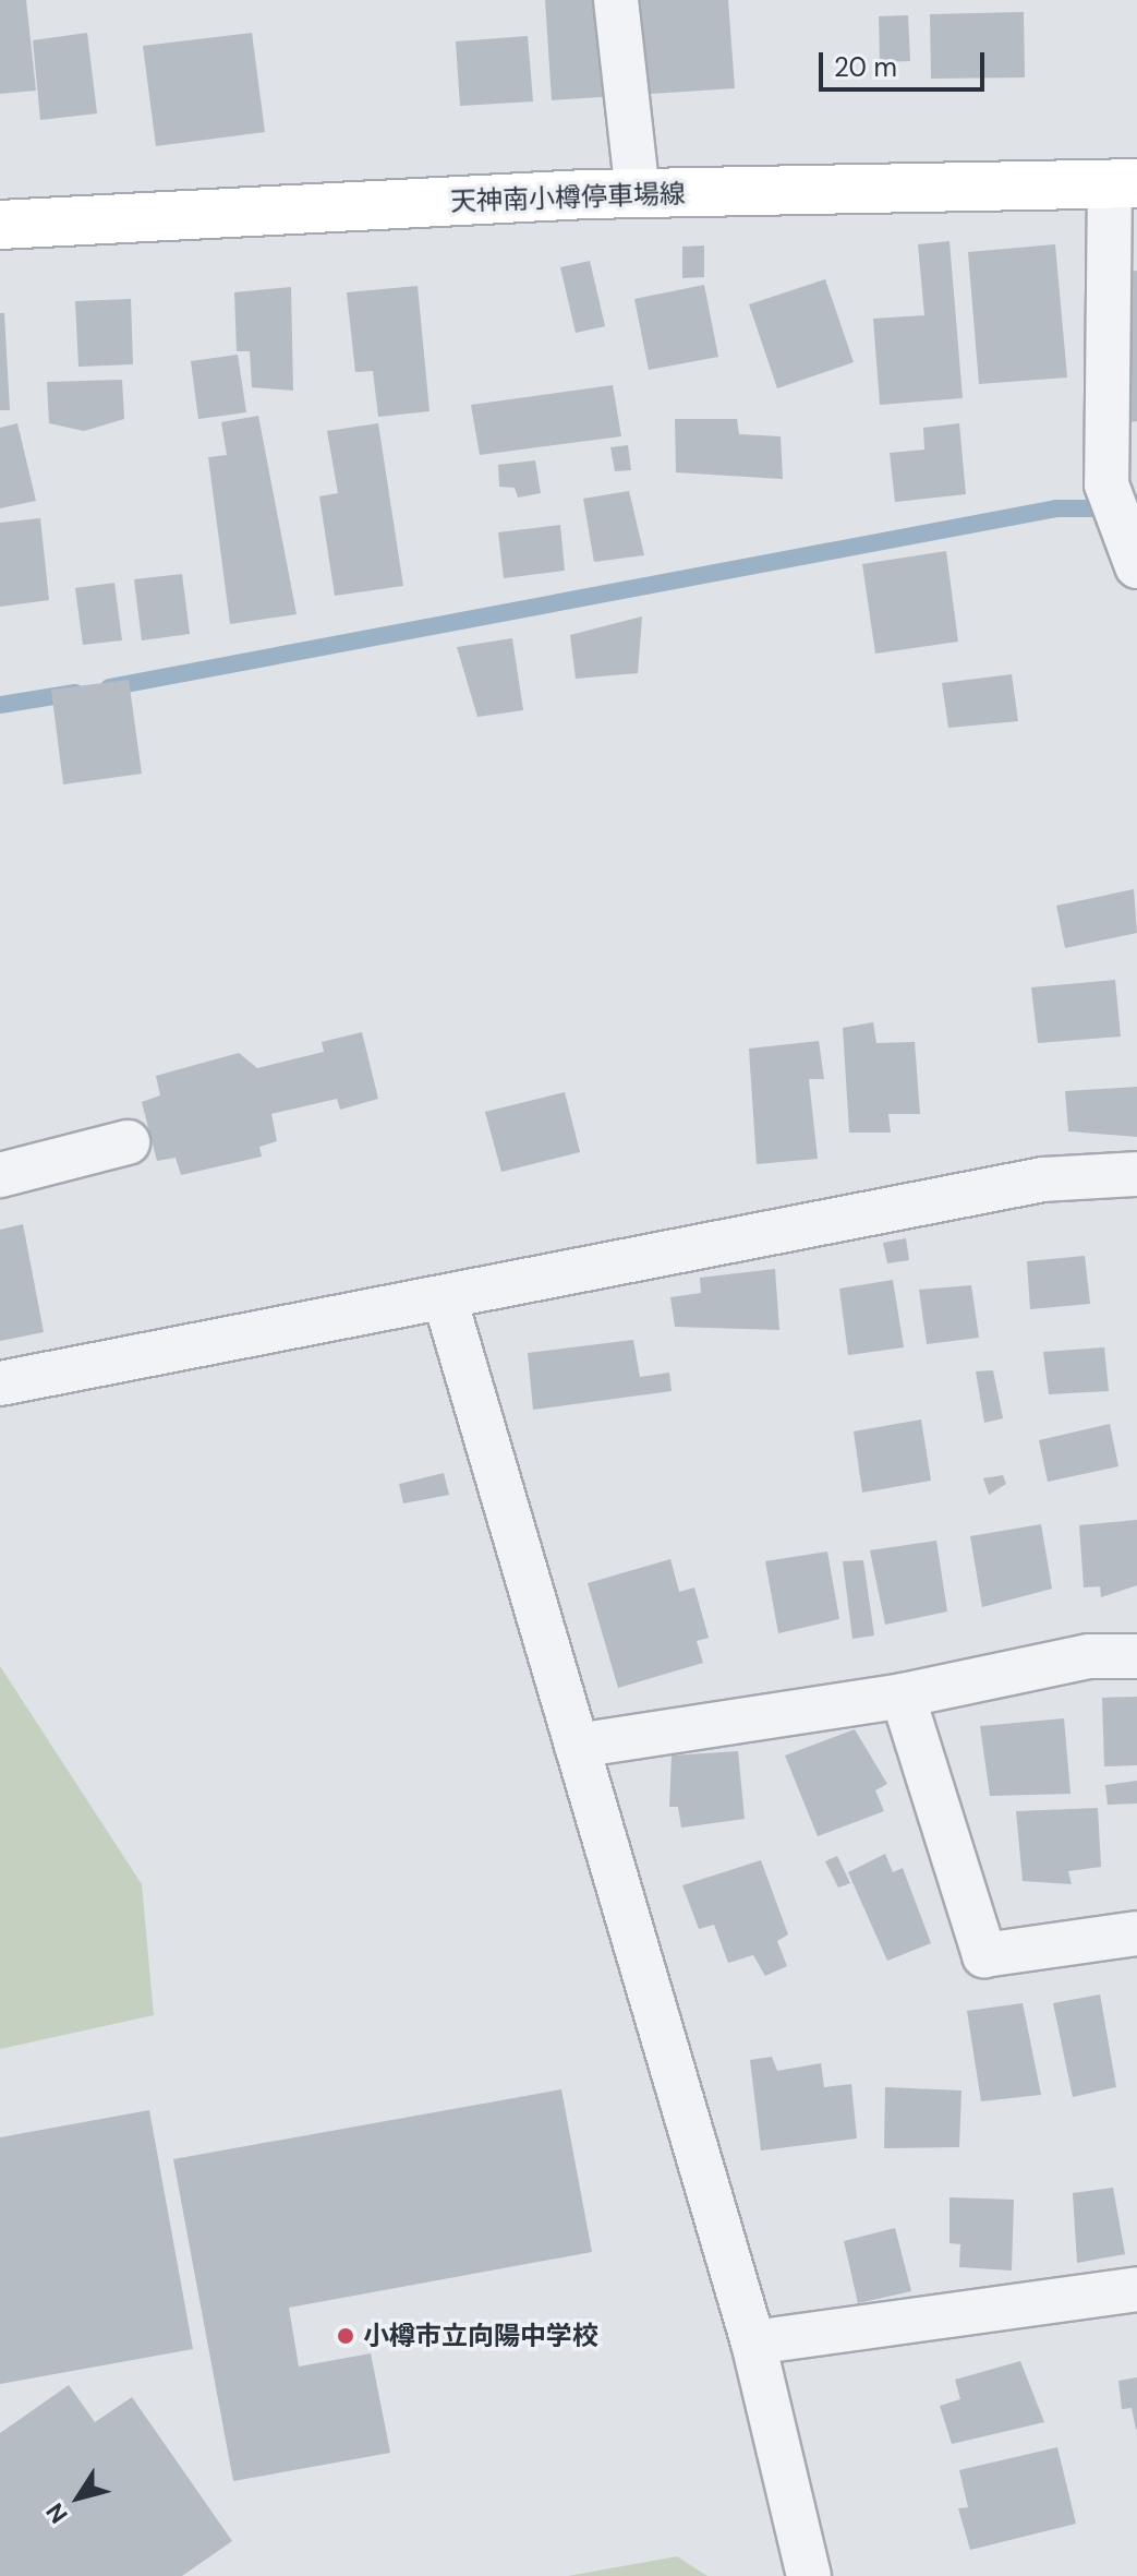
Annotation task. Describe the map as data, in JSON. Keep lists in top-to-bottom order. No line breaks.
{"streets":{"main road":["天神南小樽停車場線"]},"places":["小樽市立向陽中学校"],"scale_bar":"20 m","north":"bottom left"}
